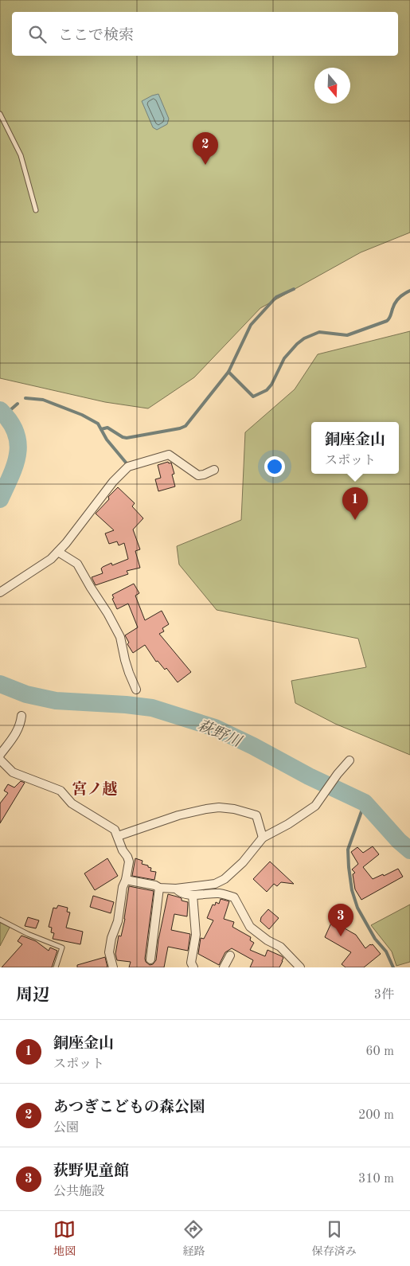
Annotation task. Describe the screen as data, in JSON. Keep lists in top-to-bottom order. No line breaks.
{"districts":["宮ノ越"],"water":["萩野川"],"north":"bottom","page":{"search":"ここで検索","pins":["2","1","3"],"popup":["銅座金山","スポット"],"heading":["周辺","3件"],"list":[{"mark":"1","name":"銅座金山","note":"スポット","value":"60 m"},{"mark":"2","name":"あつぎこどもの森公園","note":"公園","value":"200 m"},{"mark":"3","name":"荻野児童館","note":"公共施設","value":"310 m"}],"nav":["地図","経路","保存済み"]}}
